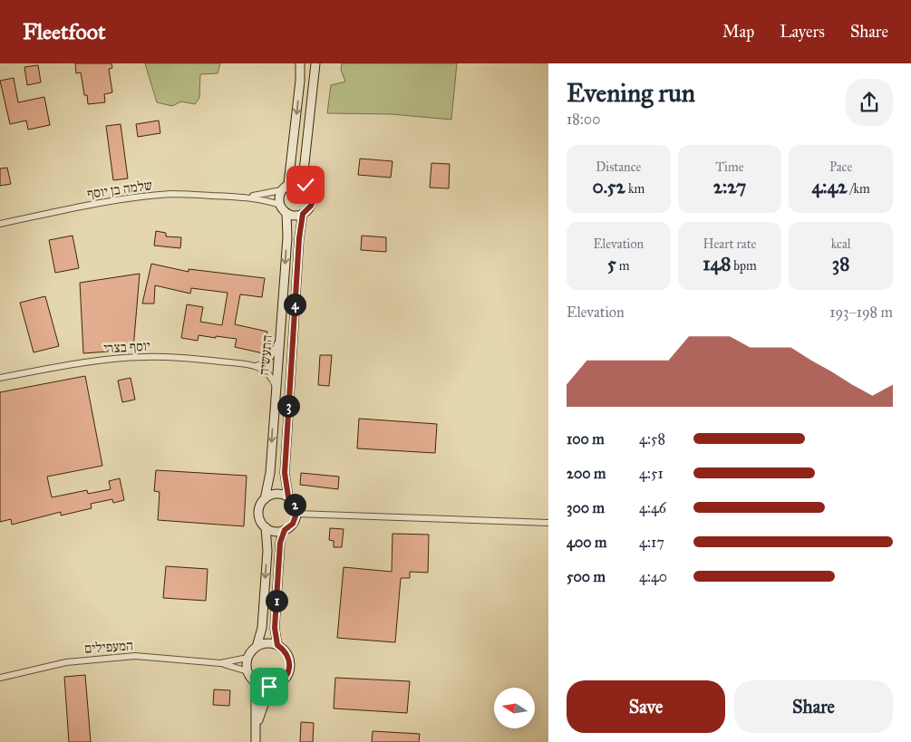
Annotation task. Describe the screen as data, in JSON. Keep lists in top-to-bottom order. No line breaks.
{"streets":{"street":["שלמה בן יוסף","יוסף בצרי","התעשיה","המעפילים"]},"crossings":[["שלמה בן יוסף","התעשיה"]],"north":"left","page":{"header":"Fleetfoot","nav":["Map","Layers","Share"],"heading":["Evening run","18:00"],"stats":[["Distance","0.52 km"],["Time","2:27"],["Pace","4:42 /km"],["Elevation","5 m"],["Heart rate","148 bpm"],["kcal","38"]],"pins":["4","3","2","1"],"chart":["Elevation","193–198 m"],"list":[{"name":"100 m","note":"4:58"},{"name":"200 m","note":"4:51"},{"name":"300 m","note":"4:46"},{"name":"400 m","note":"4:17"},{"name":"500 m","note":"4:40"}],"buttons":["Save","Share"]}}
